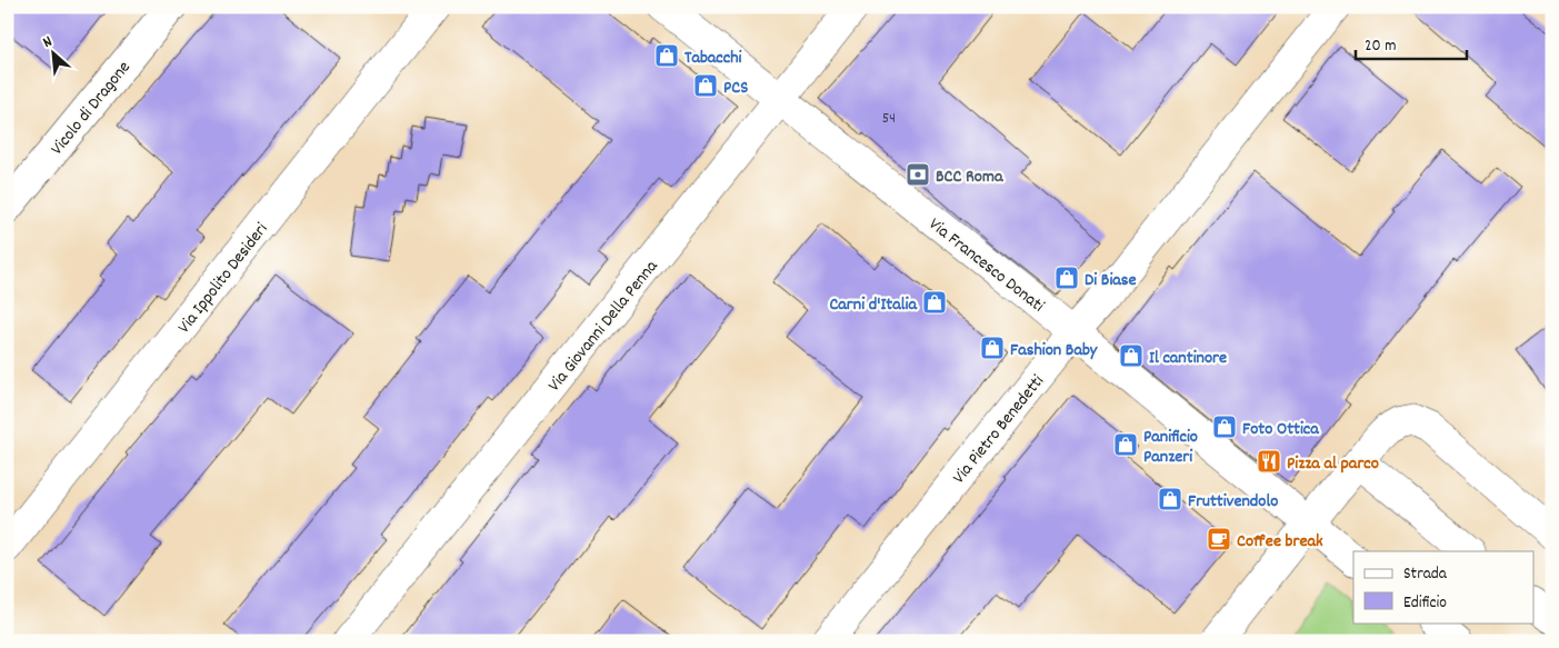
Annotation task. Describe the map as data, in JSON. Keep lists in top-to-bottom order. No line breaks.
{"streets":{"street":["Vicolo di Dragone","Via Francesco Donati","Via Ippolito Desideri","Via Giovanni Della Penna","Via Pietro Benedetti"]},"crossings":[["Via Francesco Donati","Via Giovanni Della Penna"],["Via Francesco Donati","Via Pietro Benedetti"]],"places":{"shop":["Tabacchi","PCS","Di Biase","Carni d'Italia","Fashion Baby","Il cantinore","Foto Ottica","Panificio Panzeri","Fruttivendolo"],"bank":["BCC Roma"],"restaurant":["Pizza al parco"],"cafe":["Coffee break"]},"house_numbers":["54"],"legend":["Strada","Edificio"],"scale_bar":"20 m","north":"top left"}
